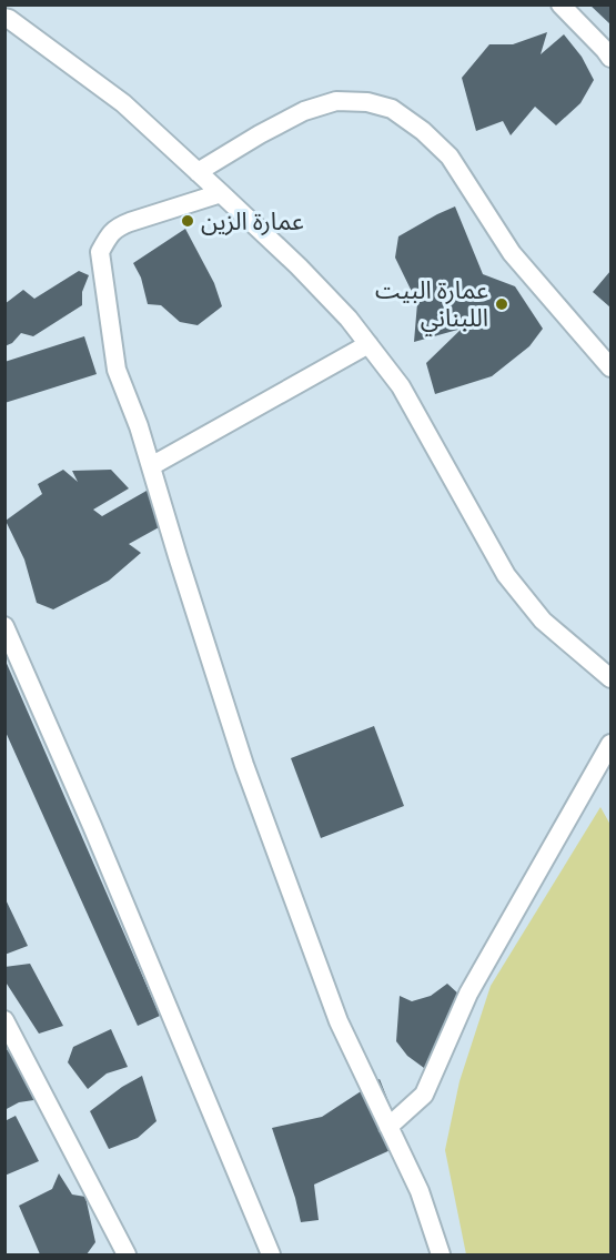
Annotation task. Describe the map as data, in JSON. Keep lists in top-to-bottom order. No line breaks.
{"places":["عمارة الزين","عمارة البيت اللبناني"]}
